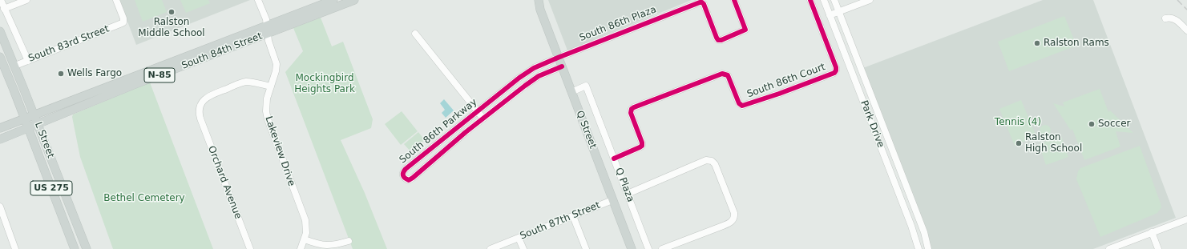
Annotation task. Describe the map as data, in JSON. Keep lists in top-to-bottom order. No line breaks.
{"streets":{"main road":["South 84th Street","N-85","Q Street","L Street","US 275"],"street":["South 86th Plaza","South 83rd Street","South 86th Court","Park Drive","South 86th Parkway","Lakeview Drive","Orchard Avenue","Q Plaza","South 87th Street"]},"crossings":[["South 86th Plaza","Q Street"],["South 86th Plaza","South 86th Parkway"],["South 83rd Street","L Street"],["South 84th Street","L Street"],["South 84th Street","Lakeview Drive"],["South 86th Court","Q Plaza"],["Q Street","South 86th Parkway"],["Q Street","Q Plaza"],["Q Street","South 87th Street"],["Lakeview Drive","Orchard Avenue"]],"parks":["Mockingbird Heights Park","Tennis (4)","Bethel Cemetery"],"places":["Ralston Middle School","Ralston Rams","Wells Fargo","Soccer","Ralston High School"]}
